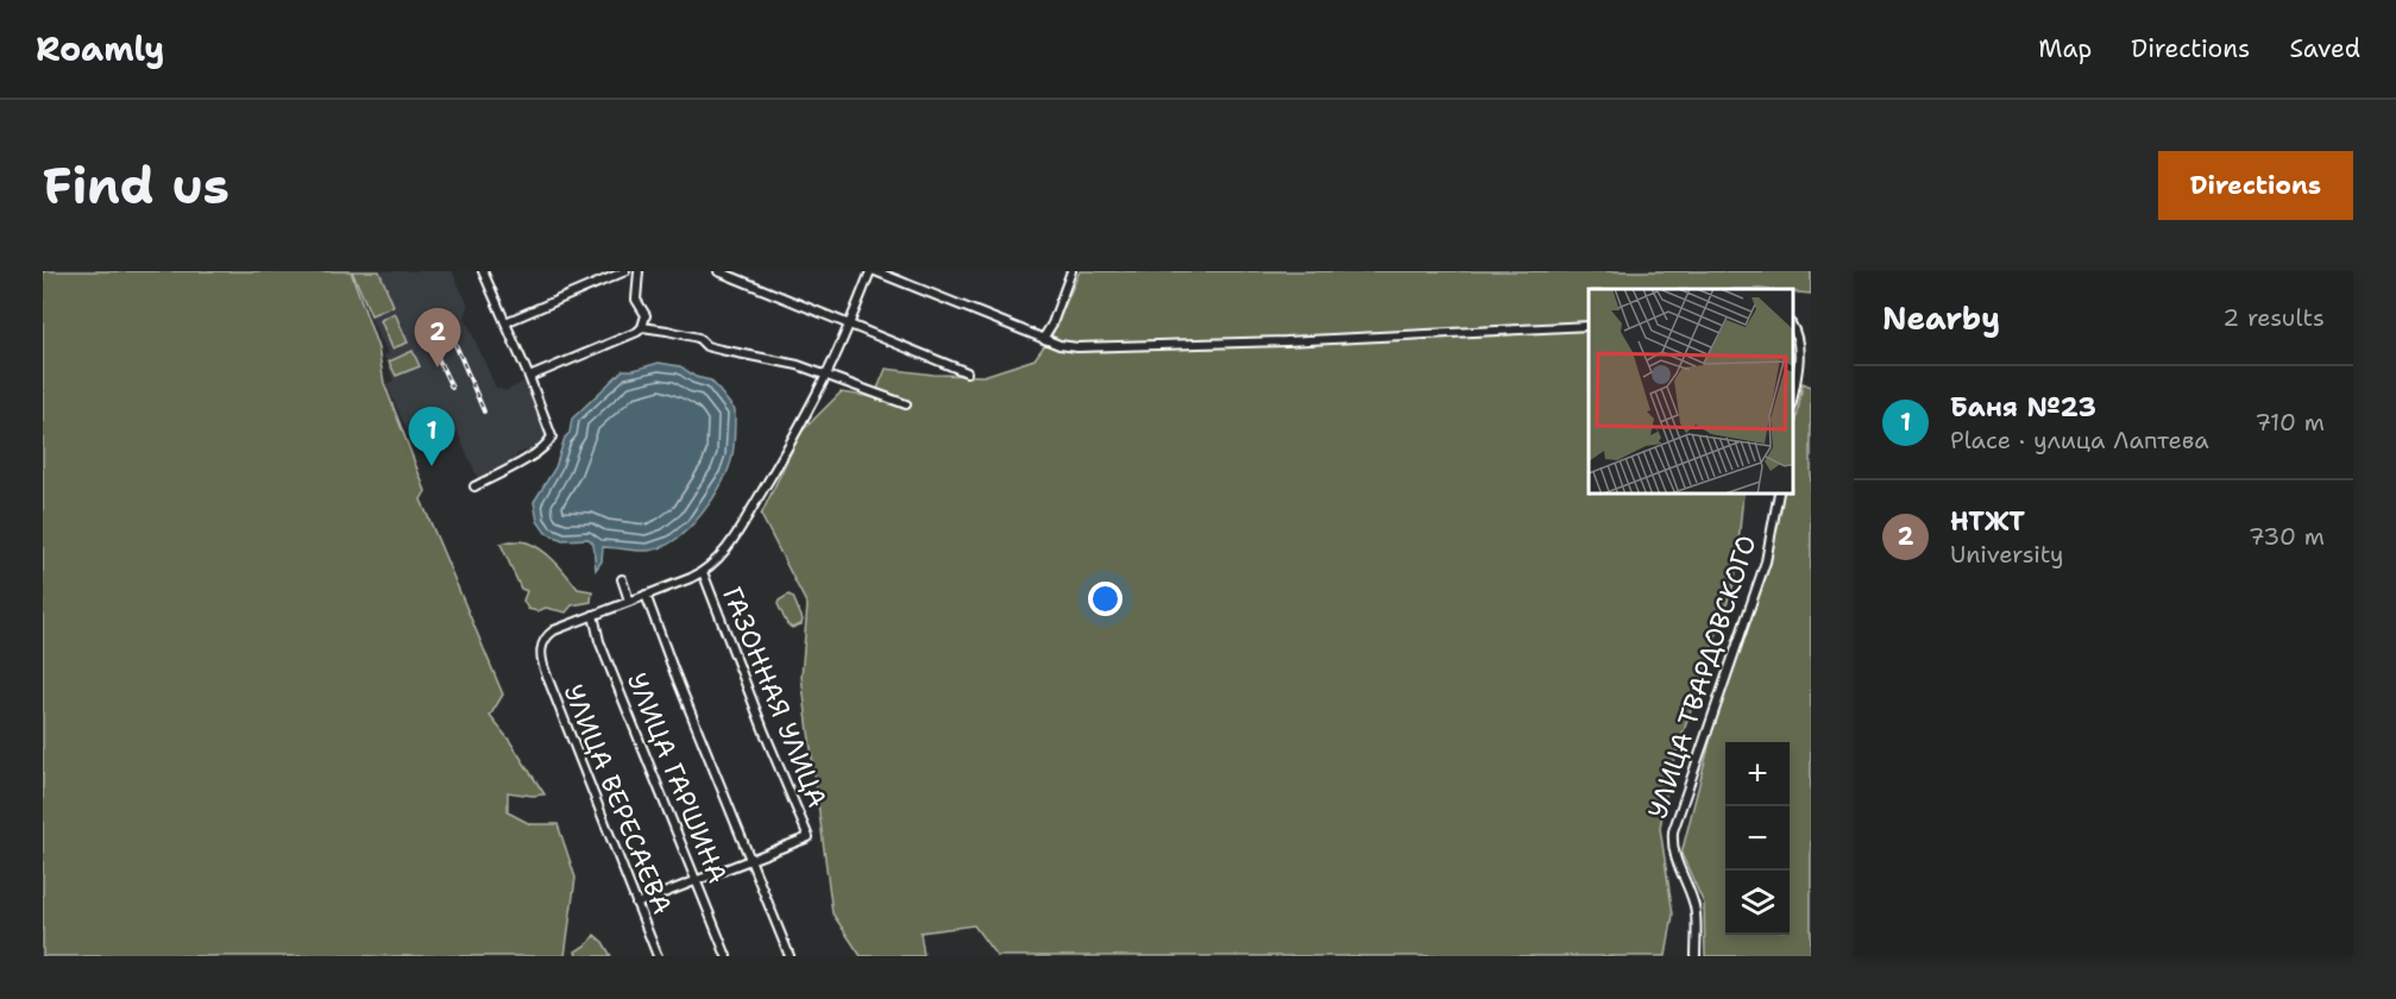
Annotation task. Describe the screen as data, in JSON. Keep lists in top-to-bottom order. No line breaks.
{"streets":{"street":["УЛИЦА ТВАРДОВСКОГО","ГАЗОННАЯ УЛИЦА","УЛИЦА ГАРШИНА","УЛИЦА ВЕРЕСАЕВА"]},"crossings":[["УЛИЦА ГАРШИНА","УЛИЦА ВЕРЕСАЕВА"]],"page":{"header":"Roamly","nav":["Map","Directions","Saved"],"buttons":"Directions","title":"Find us","heading":["Nearby","2 results"],"pins":["2","1"],"list":[{"mark":"1","name":"Баня №23","note":"Place · улица Лаптева","value":"710 m"},{"mark":"2","name":"НТЖТ","note":"University","value":"730 m"}],"map_buttons":["+","−"]}}
